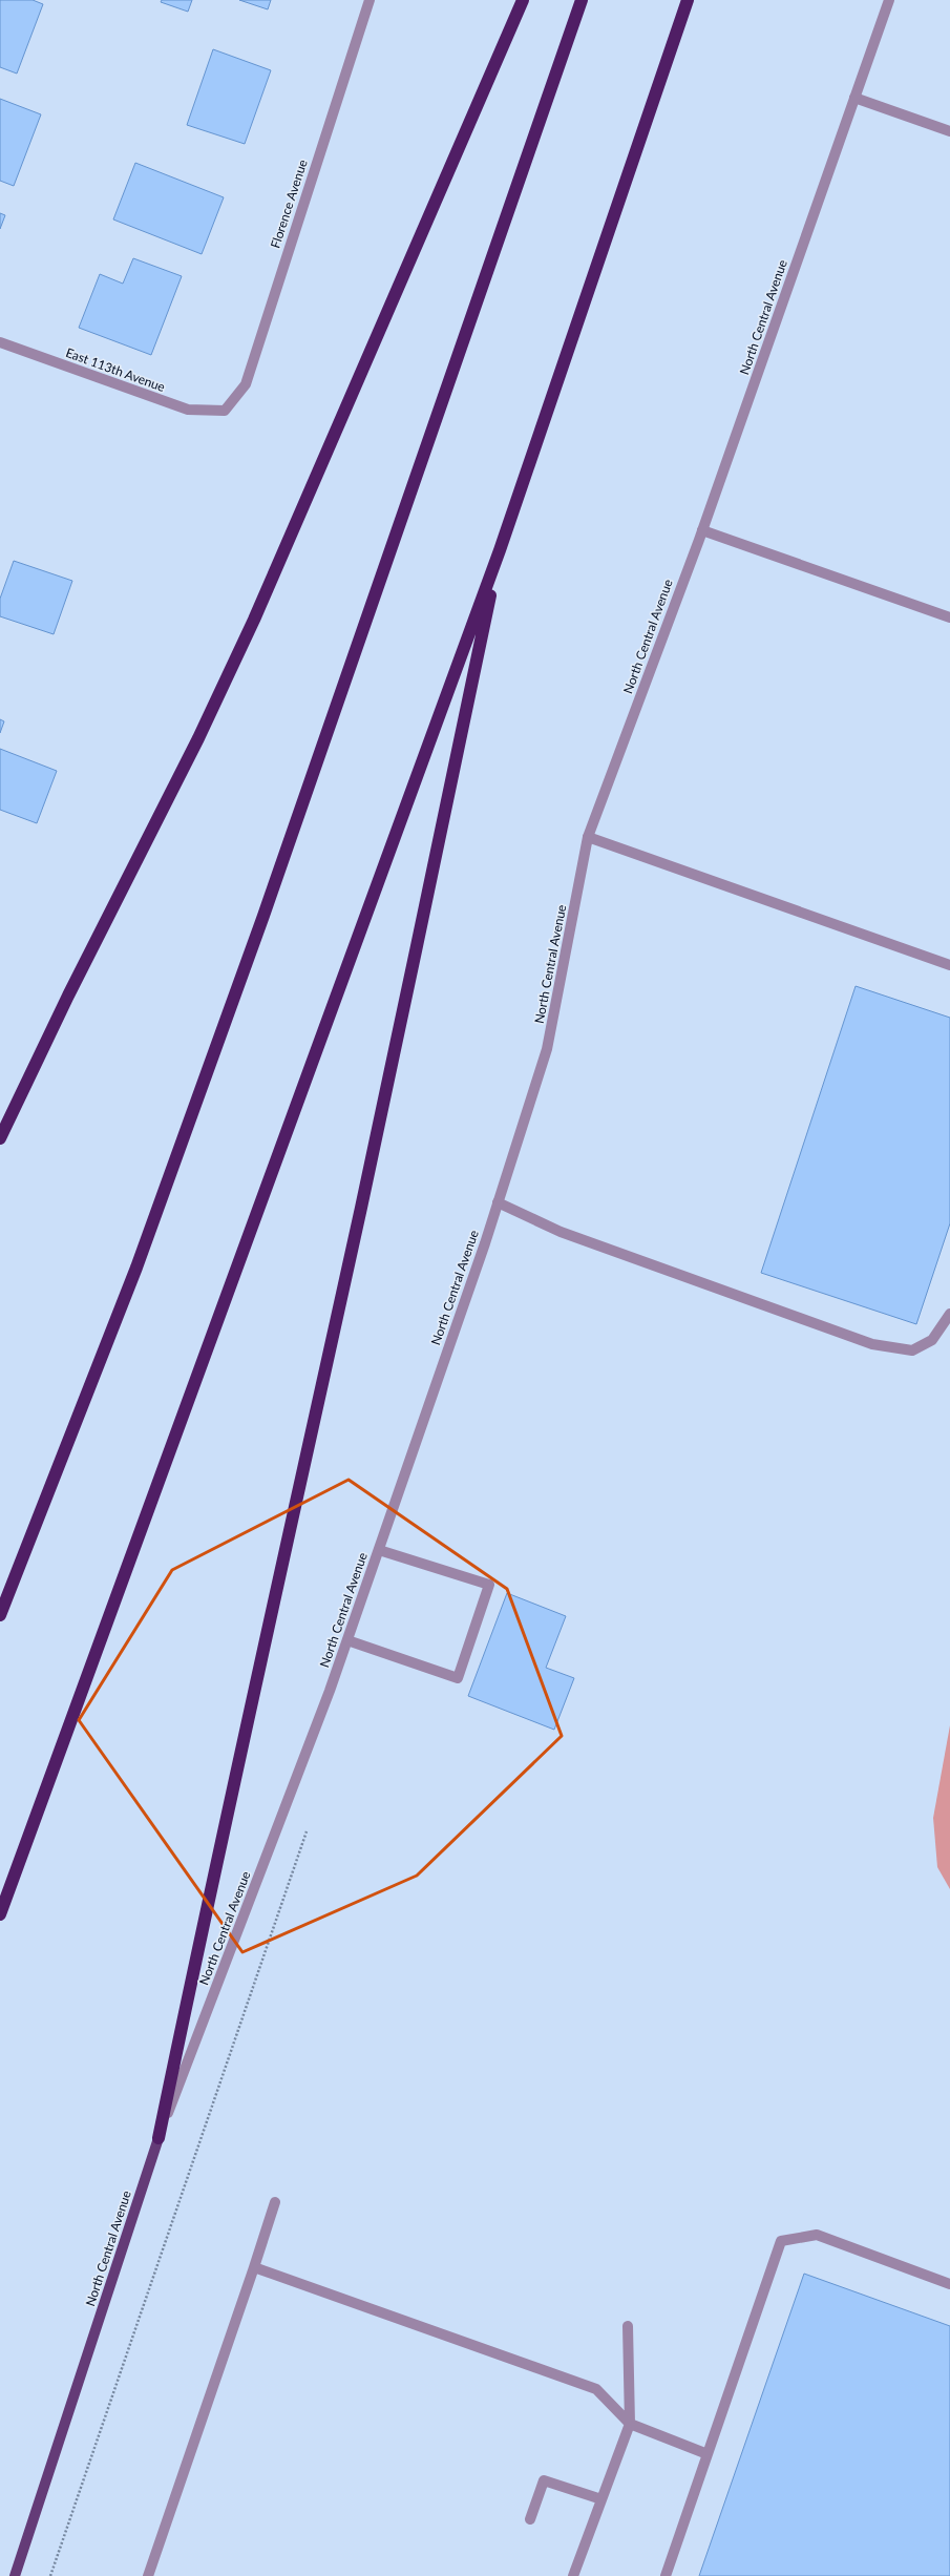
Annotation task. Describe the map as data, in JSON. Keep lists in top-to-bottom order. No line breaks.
{"streets":{"main road":["North Central Avenue"],"street":["Florence Avenue","East 113th Avenue"]},"crossings":[["Florence Avenue","East 113th Avenue"]]}
